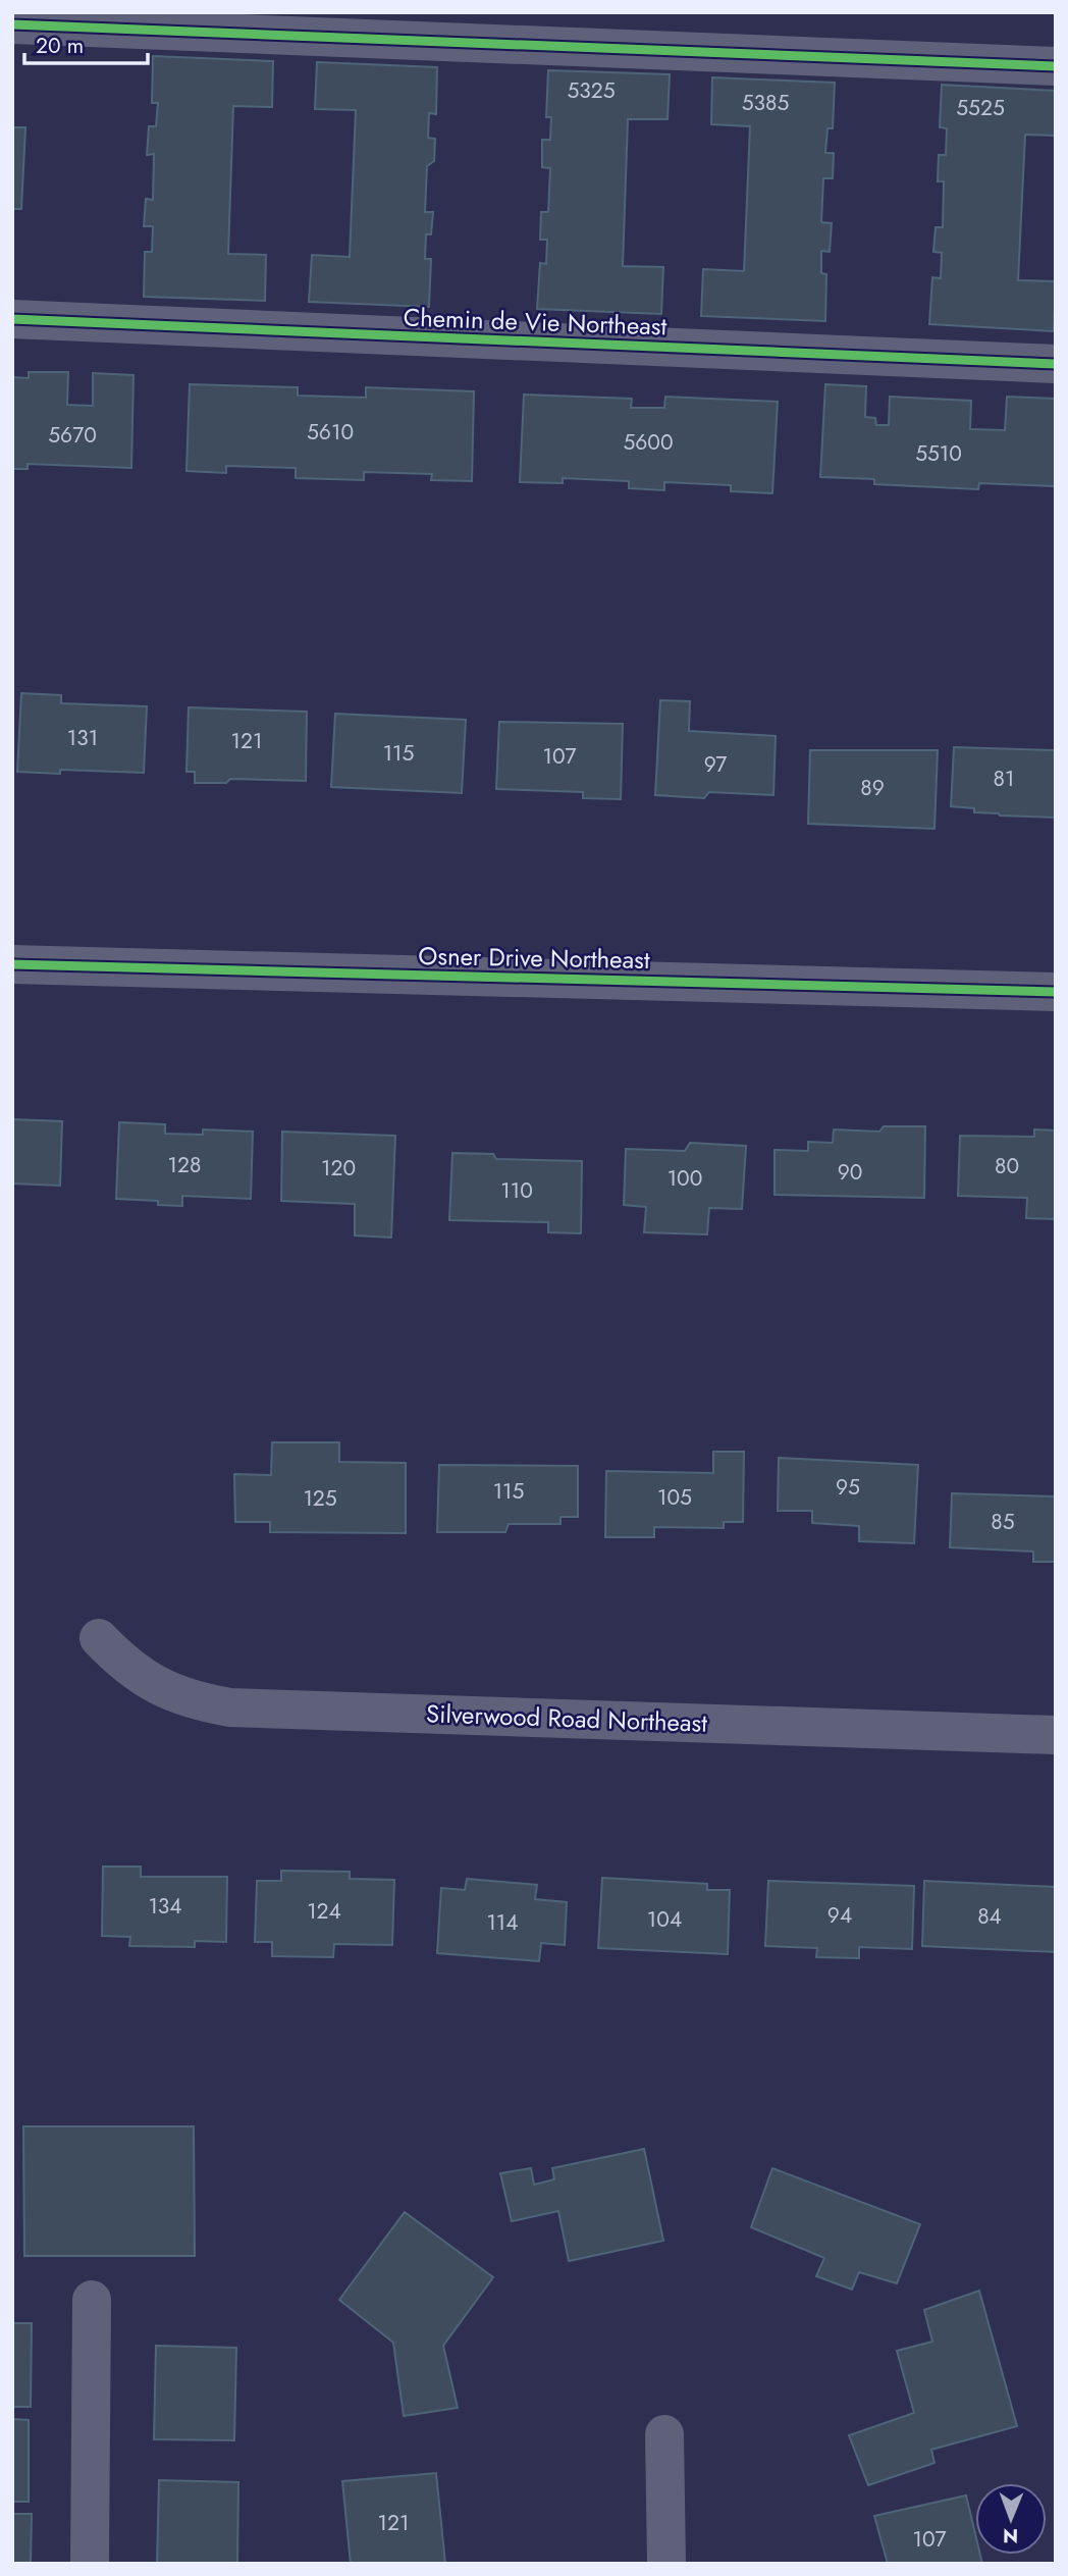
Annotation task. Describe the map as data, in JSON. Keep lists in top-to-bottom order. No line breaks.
{"streets":{"street":["Chemin de Vie Northeast","Osner Drive Northeast","Silverwood Road Northeast"]},"house_numbers":["5325","5385","5525","5610","5670","5600","5510","131","121","115","107","97","81","89","128","80","120","90","100","110","95","115","105","125","85","134","124","94","84","104","114","121","107"],"scale_bar":"20 m","north":"bottom"}
